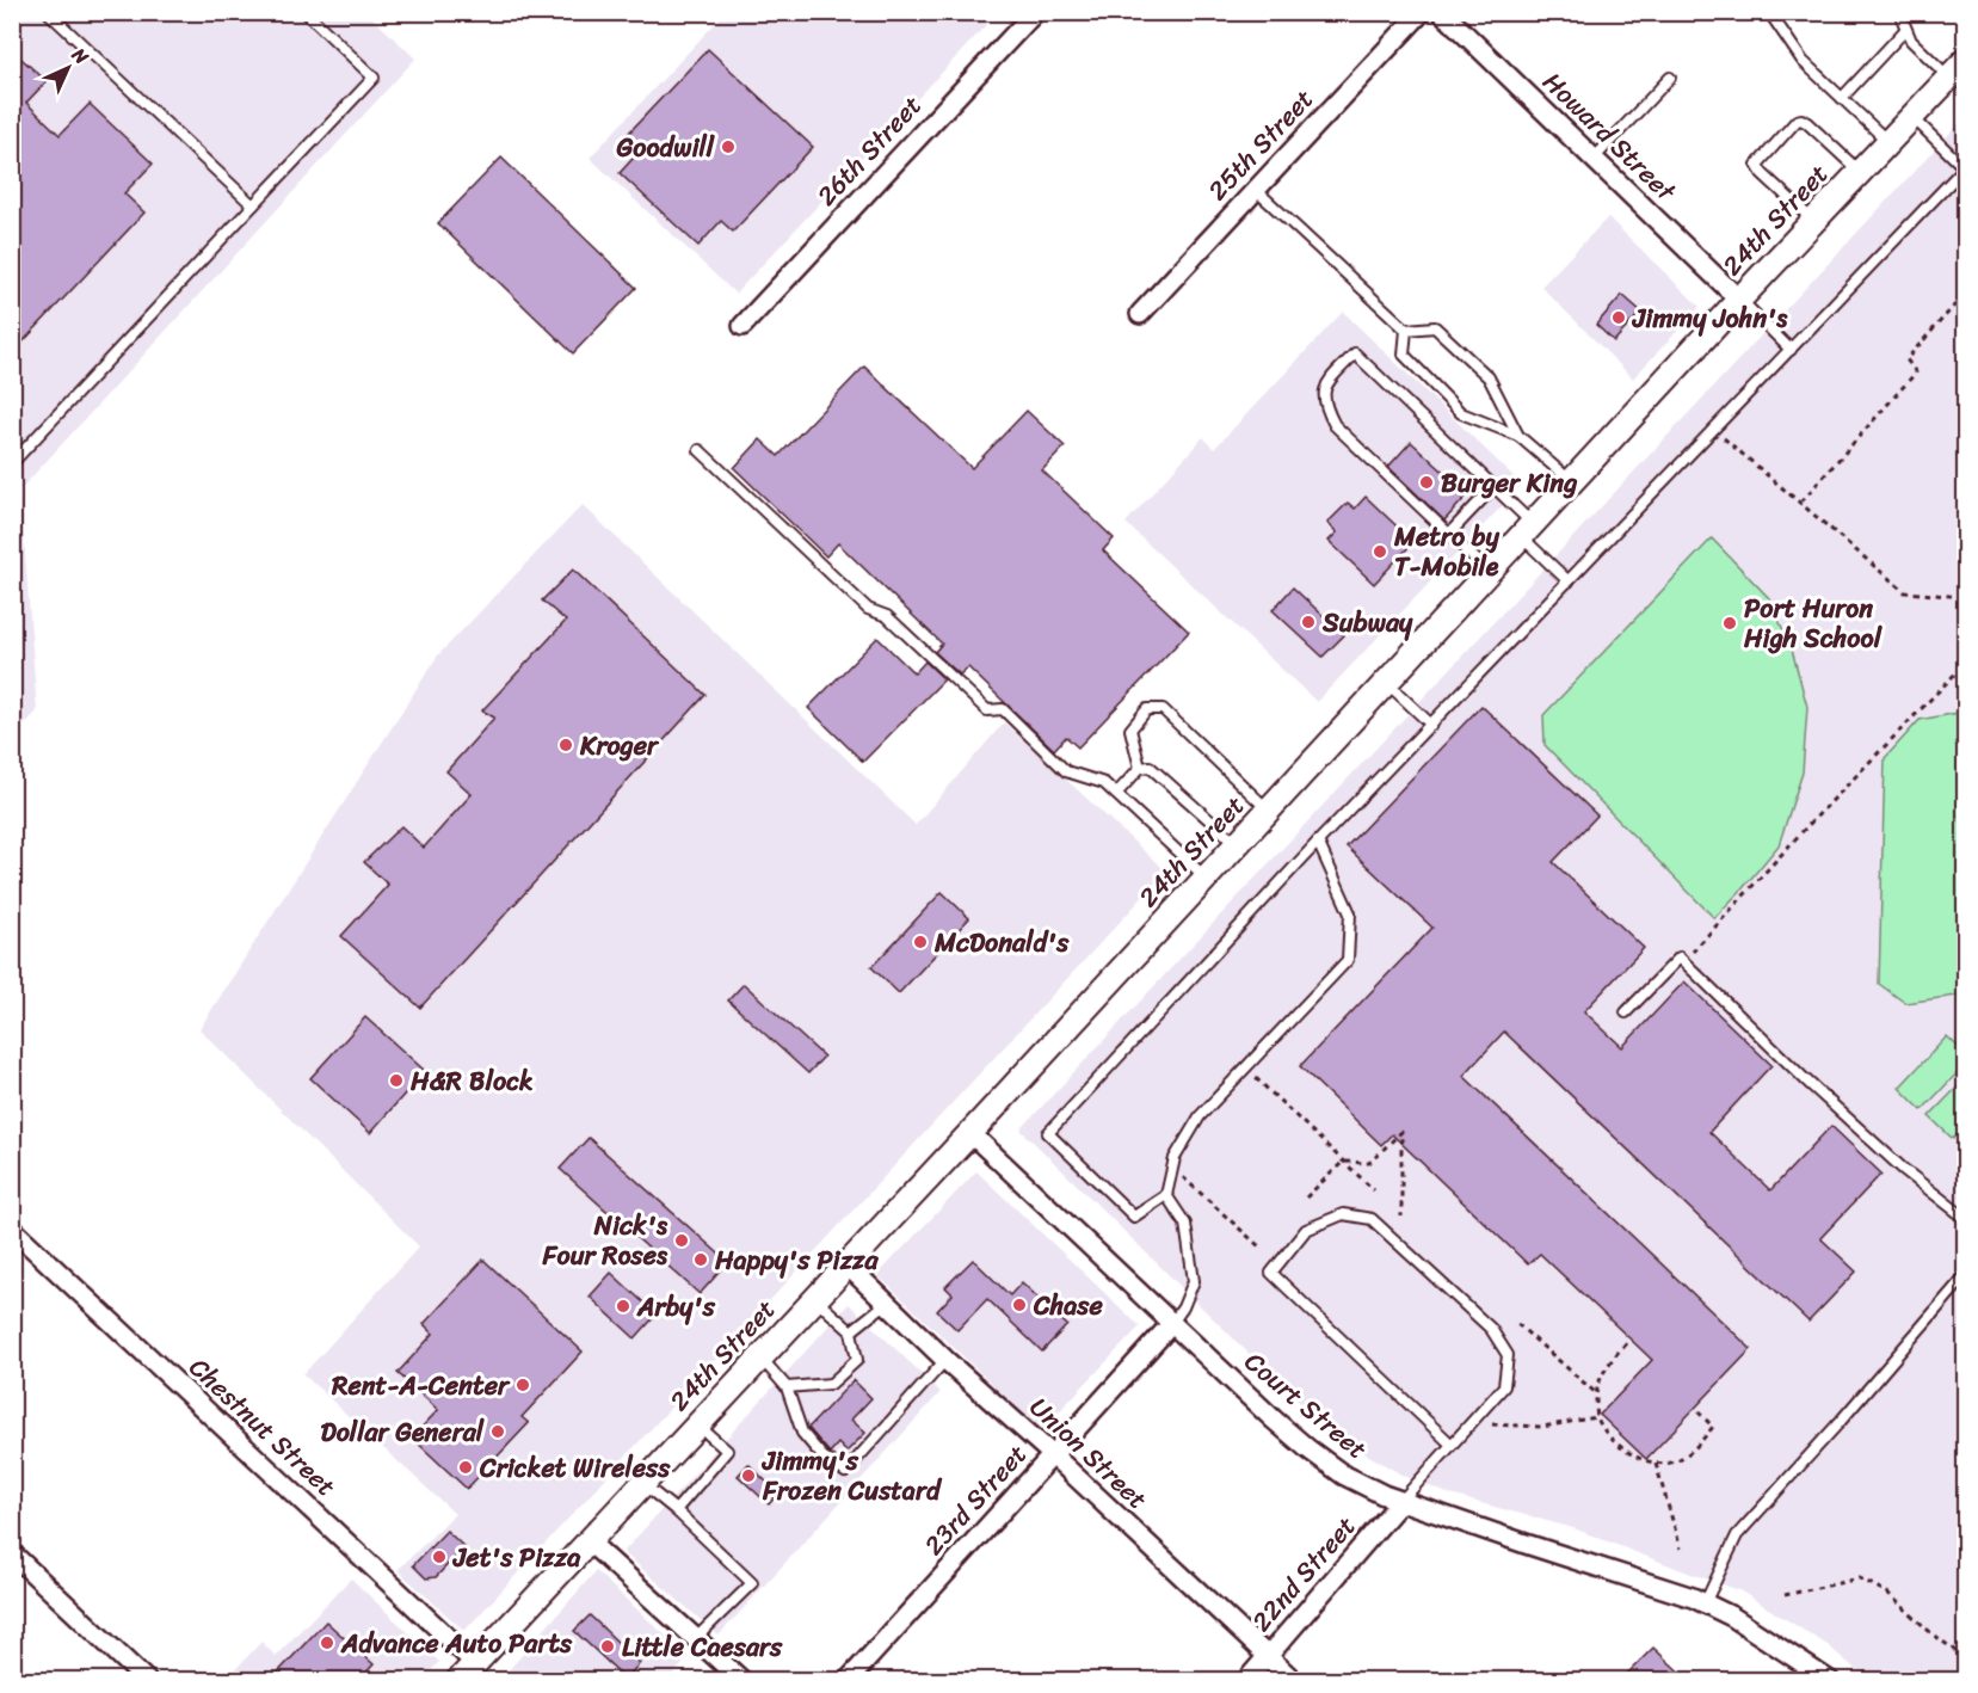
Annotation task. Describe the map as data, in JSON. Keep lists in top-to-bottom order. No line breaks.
{"streets":{"street":["Howard Street","25th Street","26th Street","24th Street","Court Street","Chestnut Street","Union Street","23rd Street","22nd Street"]},"crossings":[["Howard Street","24th Street"],["24th Street","Court Street"],["24th Street","Chestnut Street"],["24th Street","Union Street"],["Court Street","23rd Street"],["Court Street","22nd Street"],["Union Street","23rd Street"],["Union Street","22nd Street"]],"places":["Goodwill","Jimmy John's","Burger King","Metro by T-Mobile","Subway","Port Huron High School","Kroger","McDonald's","H&R Block","Nick's Four Roses","Happy's Pizza","Chase","Arby's","Rent-A-Center","Dollar General","Cricket Wireless","Jimmy's Frozen Custard","Jet's Pizza","Advance Auto Parts","Little Caesars"],"north":"top right"}
